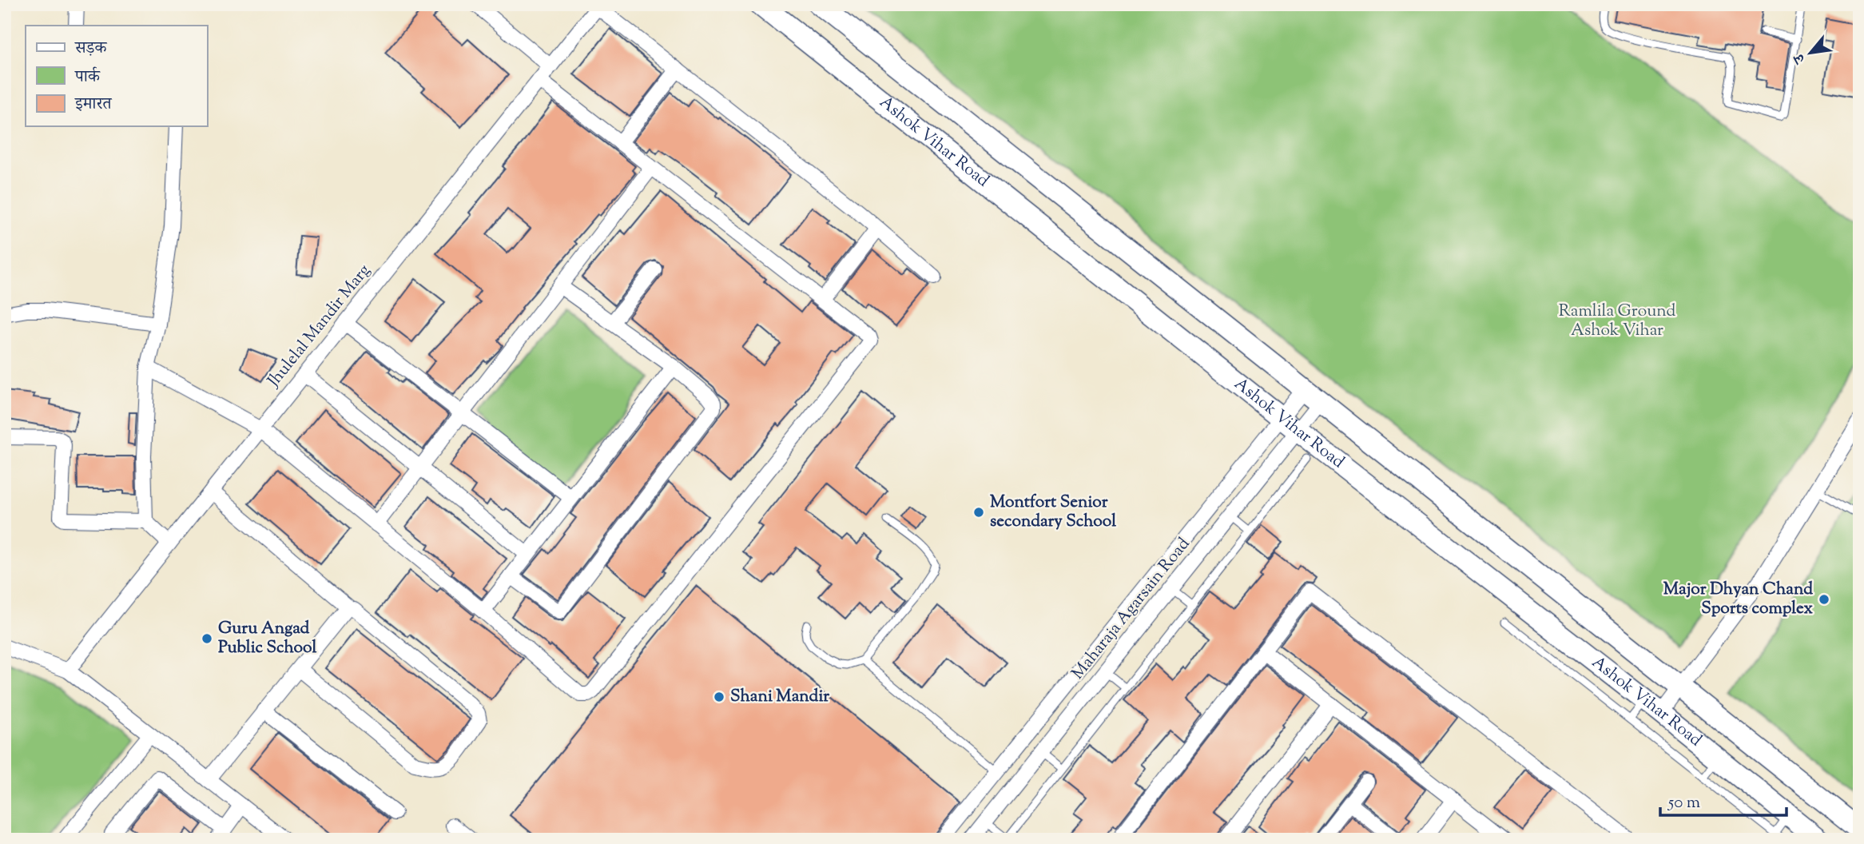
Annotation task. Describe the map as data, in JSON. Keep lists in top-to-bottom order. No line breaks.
{"streets":{"main road":["Ashok Vihar Road"],"street":["Jhulelal Mandir Marg","Maharaja Agarsain Road"]},"crossings":[["Ashok Vihar Road","Maharaja Agarsain Road"]],"parks":["Ramlila Ground Ashok Vihar"],"places":["Montfort Senior secondary School","Major Dhyan Chand Sports complex","Guru Angad Public School","Shani Mandir"],"legend":["सड़क","पार्क","इमारत"],"scale_bar":"50 m","north":"bottom left"}
